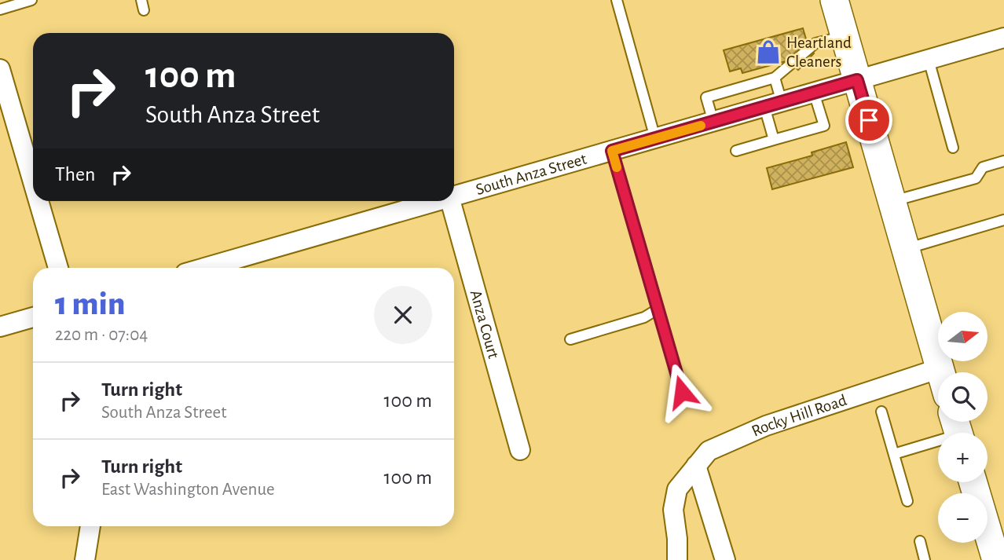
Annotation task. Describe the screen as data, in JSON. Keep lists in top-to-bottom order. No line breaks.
{"streets":{"street":["South Anza Street","Anza Court","Rocky Hill Road"]},"places":{"shop":["Heartland Cleaners"]},"north":"right","page":{"turn":["100 m","South Anza Street"],"then":"Then","heading":["1 min","220 m · 07:04"],"map_buttons":["+","−"],"list":[{"name":"Turn right","note":"South Anza Street","value":"100 m"},{"name":"Turn right","note":"East Washington Avenue","value":"100 m"}]}}
